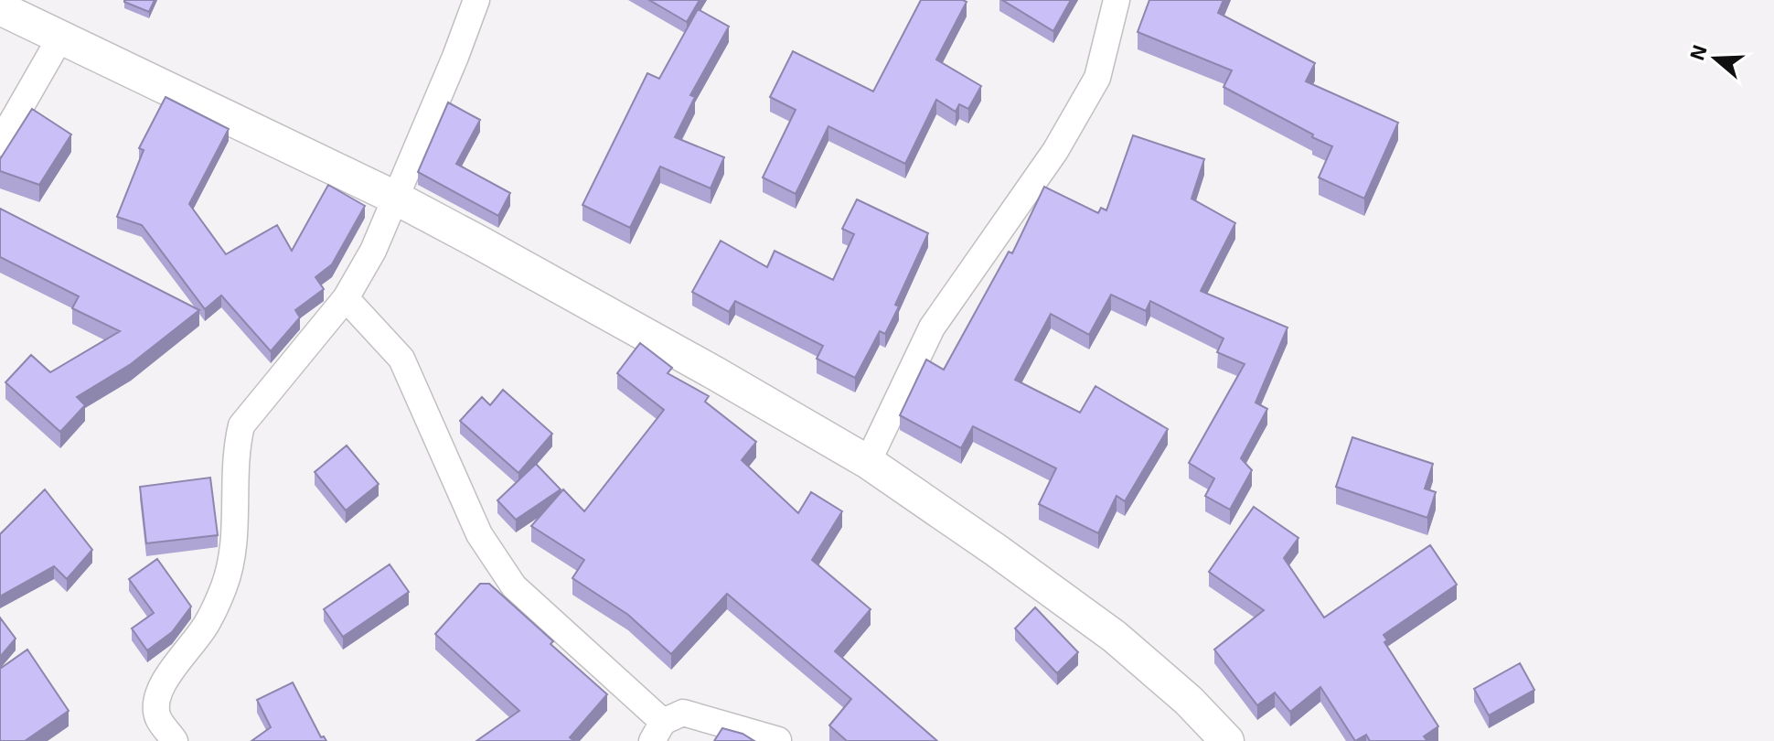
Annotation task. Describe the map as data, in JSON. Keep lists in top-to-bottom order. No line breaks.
{"north":"left"}
